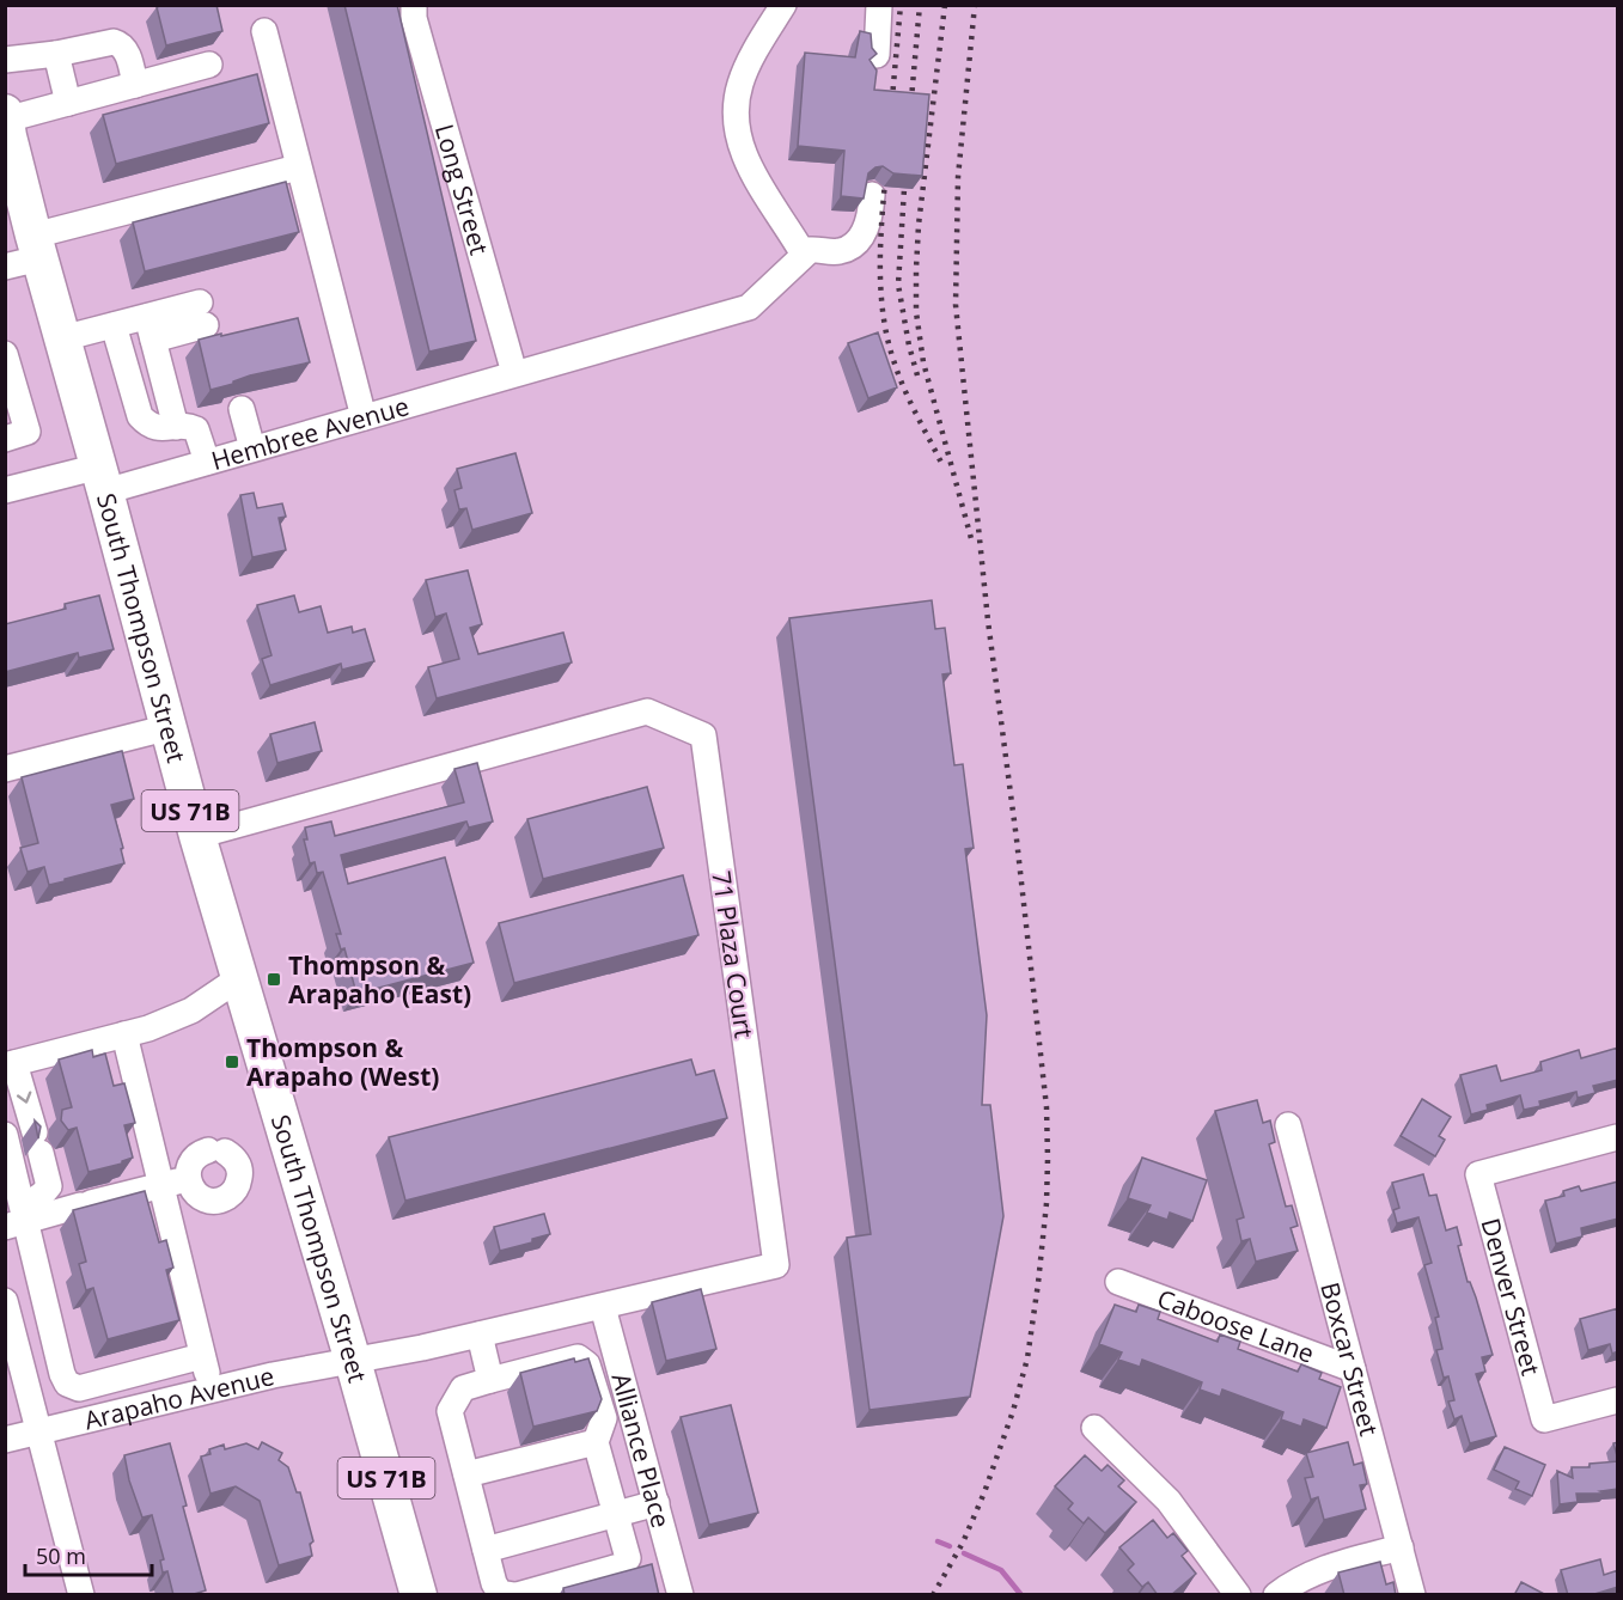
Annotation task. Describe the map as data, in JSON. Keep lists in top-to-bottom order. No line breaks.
{"streets":{"highway":["South Thompson Street","US 71B"],"street":["Long Street","Hembree Avenue","71 Plaza Court","Denver Street","Caboose Lane","Boxcar Street","Arapaho Avenue","Alliance Place"]},"crossings":[["Long Street","Hembree Avenue"],["Hembree Avenue","South Thompson Street"],["South Thompson Street","71 Plaza Court"],["South Thompson Street","Arapaho Avenue"],["71 Plaza Court","Arapaho Avenue"],["71 Plaza Court","Alliance Place"],["Caboose Lane","Boxcar Street"]],"places":{"transit":["Thompson & Arapaho (East)","Thompson & Arapaho (West)"]},"scale_bar":"50 m"}
